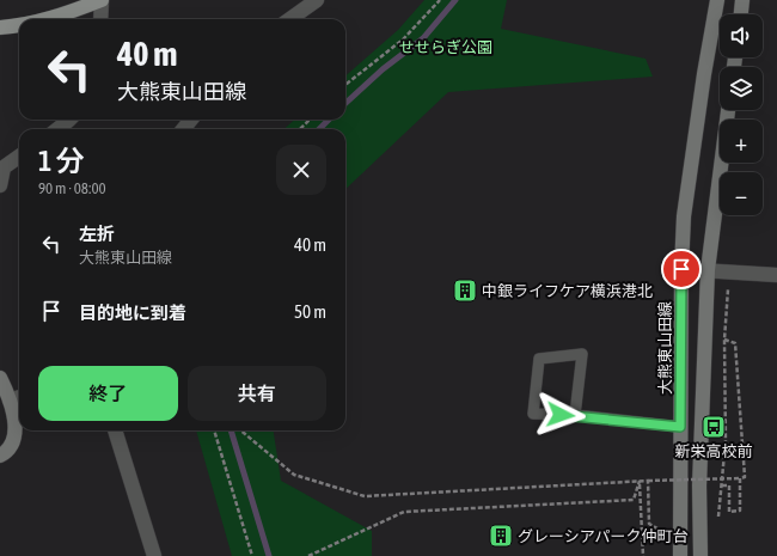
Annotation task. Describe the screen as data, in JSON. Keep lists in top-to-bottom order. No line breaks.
{"streets":{"street":["大熊東山田線"]},"parks":["せせらぎ公園"],"places":{"building":["中銀ライフケア横浜港北","グレーシアパーク仲町台"],"bus stop":["新栄高校前"]},"page":{"map_buttons":["+","−"],"turn":["40 m","大熊東山田線"],"heading":["1 分","90 m · 08:00"],"list":[{"name":"左折","note":"大熊東山田線","value":"40 m"},{"name":"目的地に到着","value":"50 m"}],"buttons":["終了","共有"]}}
